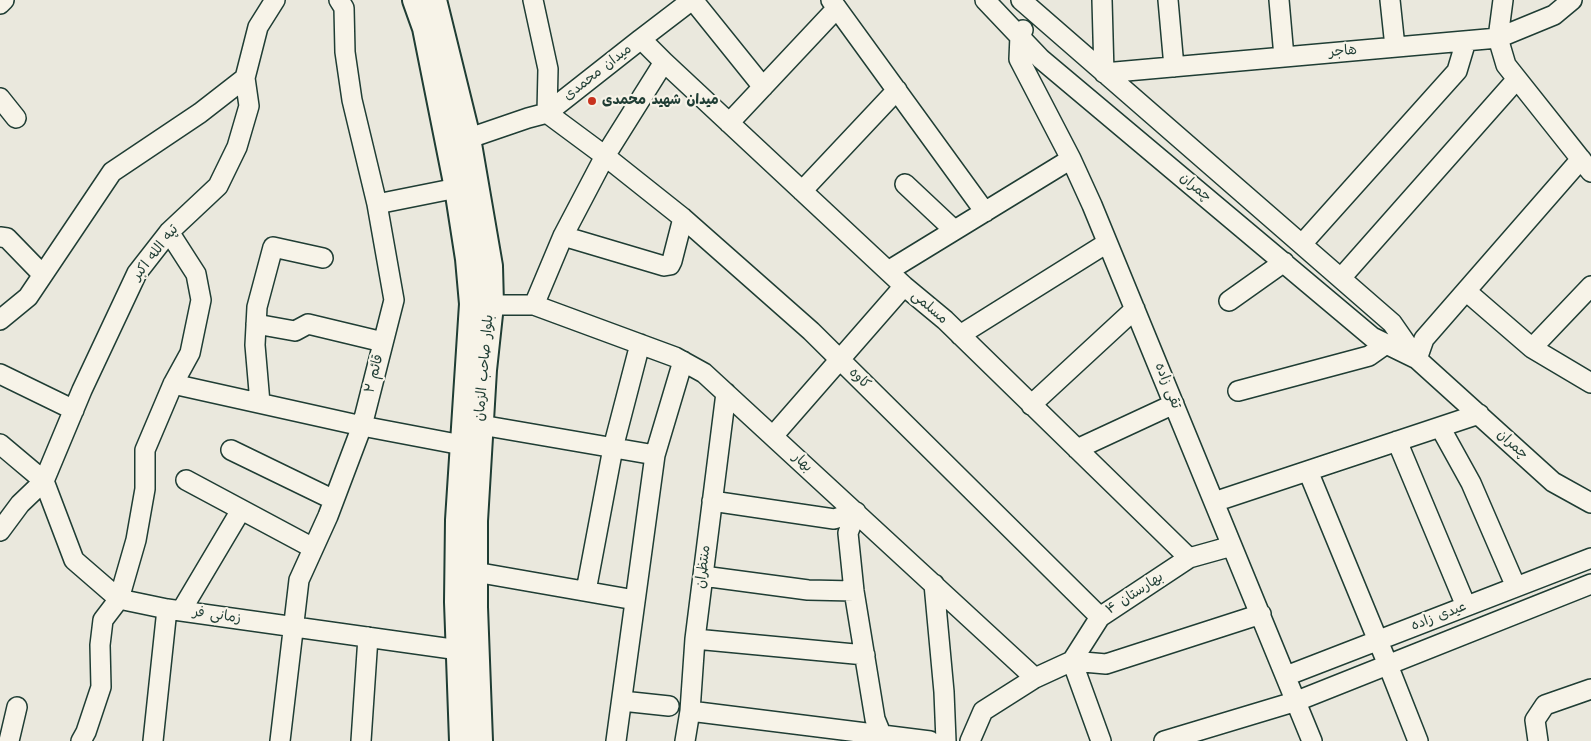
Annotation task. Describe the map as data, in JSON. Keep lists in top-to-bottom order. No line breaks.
{"streets":{"main road":["بلوار صاحب الزمان"],"street":["هاجر","میدان محمدی","چمران","تپه الله اکبر","مسلمی","قائم ۲","کاوه","تقی زاده","بهار","منتظران","بهارستان ۴","زمانی فر","عیدی زاده"]},"crossings":[["هاجر","چمران"],["میدان محمدی","مسلمی"],["چمران","تقی زاده"],["تپه الله اکبر","زمانی فر"],["مسلمی","بهارستان ۴"],["بلوار صاحب الزمان","زمانی فر"],["قائم ۲","زمانی فر"],["کاوه","بهارستان ۴"],["تقی زاده","بهارستان ۴"],["تقی زاده","عیدی زاده"],["بهار","منتظران"]],"places":["میدان شهید محمدی"]}
